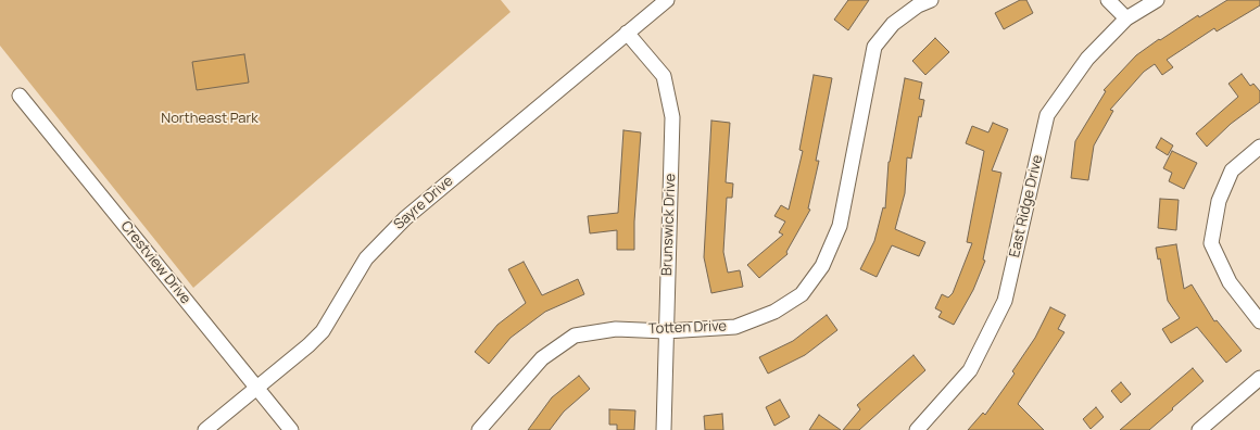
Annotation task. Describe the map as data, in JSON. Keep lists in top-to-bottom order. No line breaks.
{"streets":{"street":["Sayre Drive","East Ridge Drive","Brunswick Drive","Crestview Drive","Totten Drive"]},"crossings":[["Sayre Drive","Brunswick Drive"],["Sayre Drive","Crestview Drive"],["Brunswick Drive","Totten Drive"]],"parks":["Northeast Park"]}
